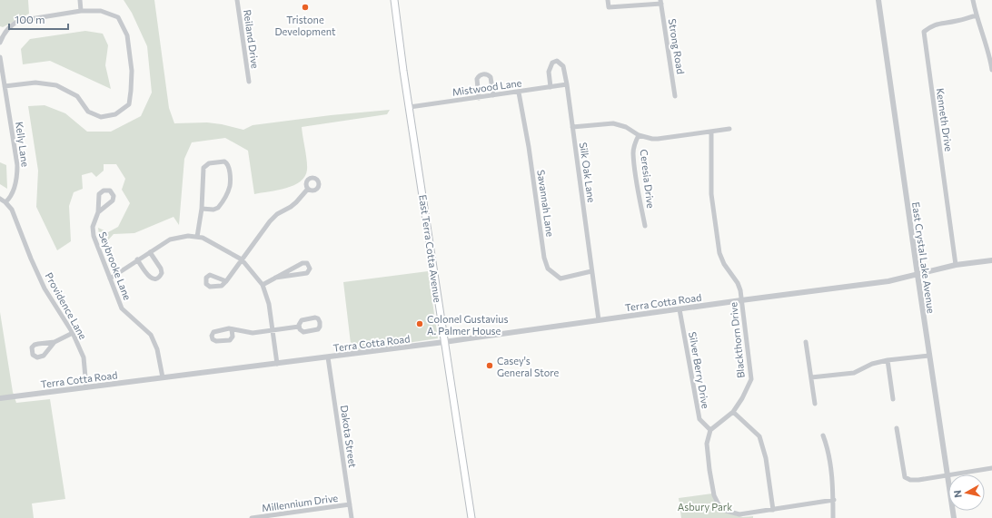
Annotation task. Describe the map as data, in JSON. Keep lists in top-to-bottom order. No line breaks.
{"streets":{"main road":["East Terra Cotta Avenue"],"street":["Reiland Drive","Strong Road","Mistwood Lane","Kenneth Drive","Kelly Lane","Silk Oak Lane","Ceresia Drive","Savannah Lane","East Crystal Lake Avenue","Seybrooke Lane","Terra Cotta Road","Providence Lane","Blackthorn Drive","Silver Berry Drive","Dakota Street","Millennium Drive"]},"crossings":[["Mistwood Lane","Silk Oak Lane"],["Mistwood Lane","Savannah Lane"],["Mistwood Lane","East Terra Cotta Avenue"],["Kenneth Drive","Terra Cotta Road"],["Kelly Lane","Providence Lane"],["Silk Oak Lane","Savannah Lane"],["Silk Oak Lane","Terra Cotta Road"],["East Terra Cotta Avenue","Terra Cotta Road"],["East Crystal Lake Avenue","Terra Cotta Road"],["Seybrooke Lane","Terra Cotta Road"],["Terra Cotta Road","Providence Lane"],["Terra Cotta Road","Blackthorn Drive"],["Terra Cotta Road","Silver Berry Drive"],["Terra Cotta Road","Dakota Street"],["Blackthorn Drive","Silver Berry Drive"],["Dakota Street","Millennium Drive"]],"parks":["Asbury Park"],"places":["Tristone Development","Colonel Gustavius A. Palmer House","Casey's General Store"],"scale_bar":"100 m","north":"left"}
